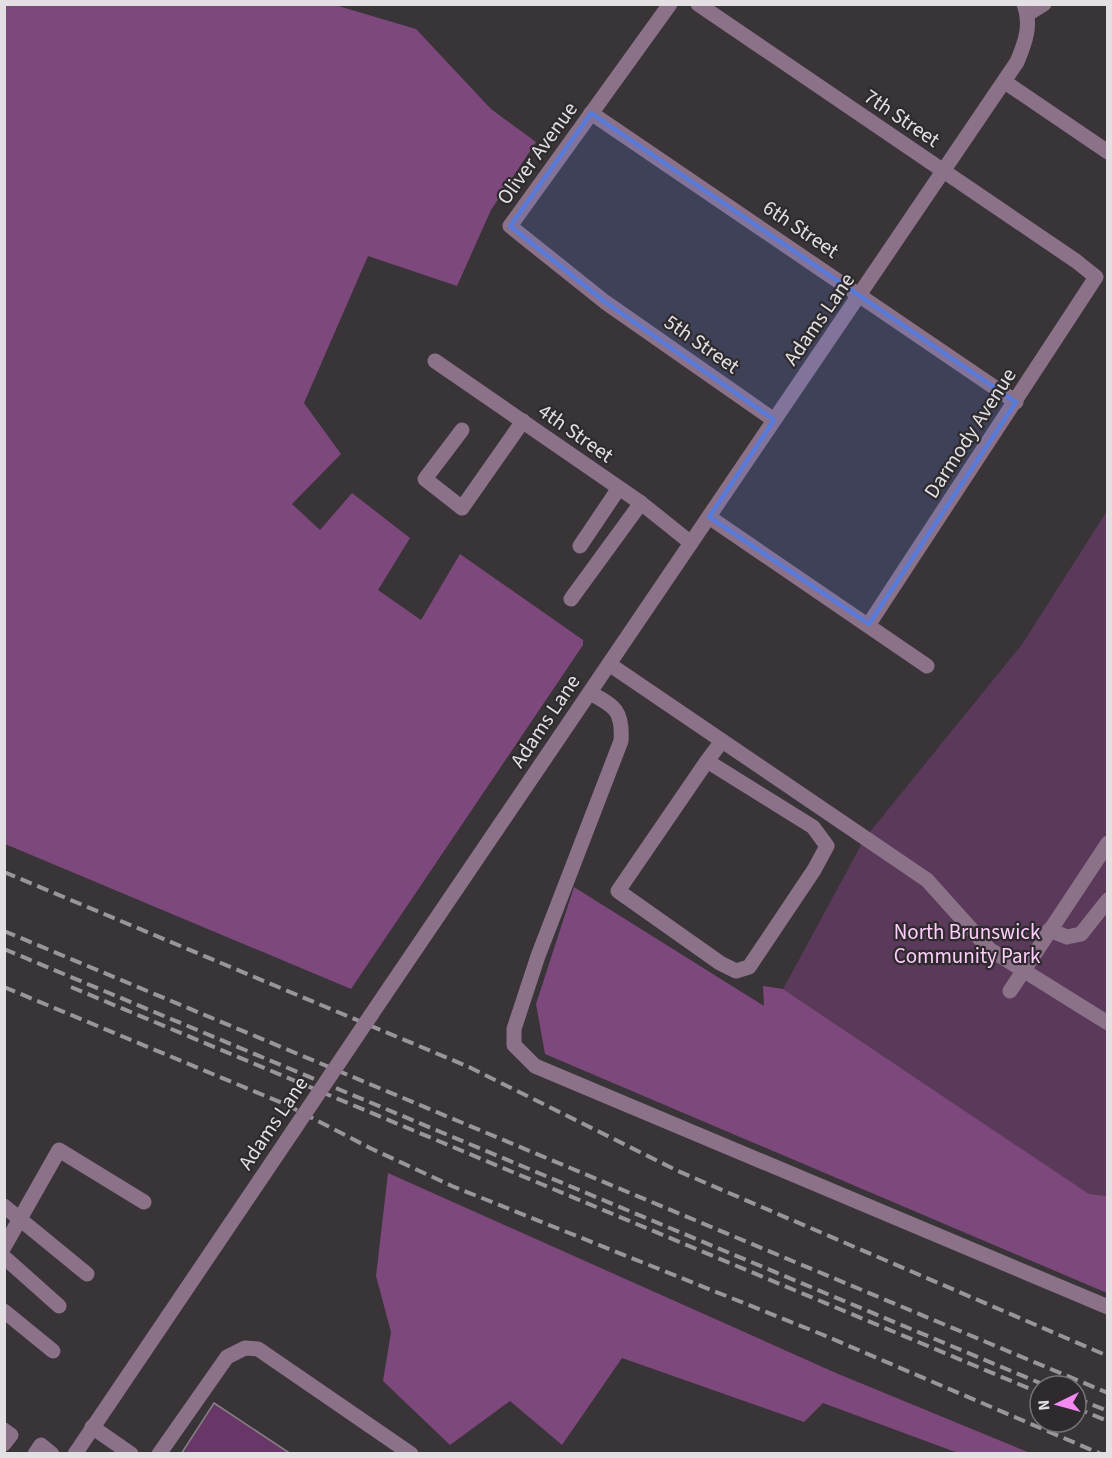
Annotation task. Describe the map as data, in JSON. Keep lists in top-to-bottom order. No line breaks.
{"streets":{"street":["7th Street","Oliver Avenue","6th Street","Adams Lane","5th Street","4th Street","Darmody Avenue"]},"crossings":[["7th Street","Adams Lane"],["7th Street","Darmody Avenue"],["Oliver Avenue","6th Street"],["Oliver Avenue","5th Street"],["6th Street","Adams Lane"],["6th Street","Darmody Avenue"],["Adams Lane","5th Street"],["Adams Lane","4th Street"]],"parks":["North Brunswick Community Park"],"north":"left"}
